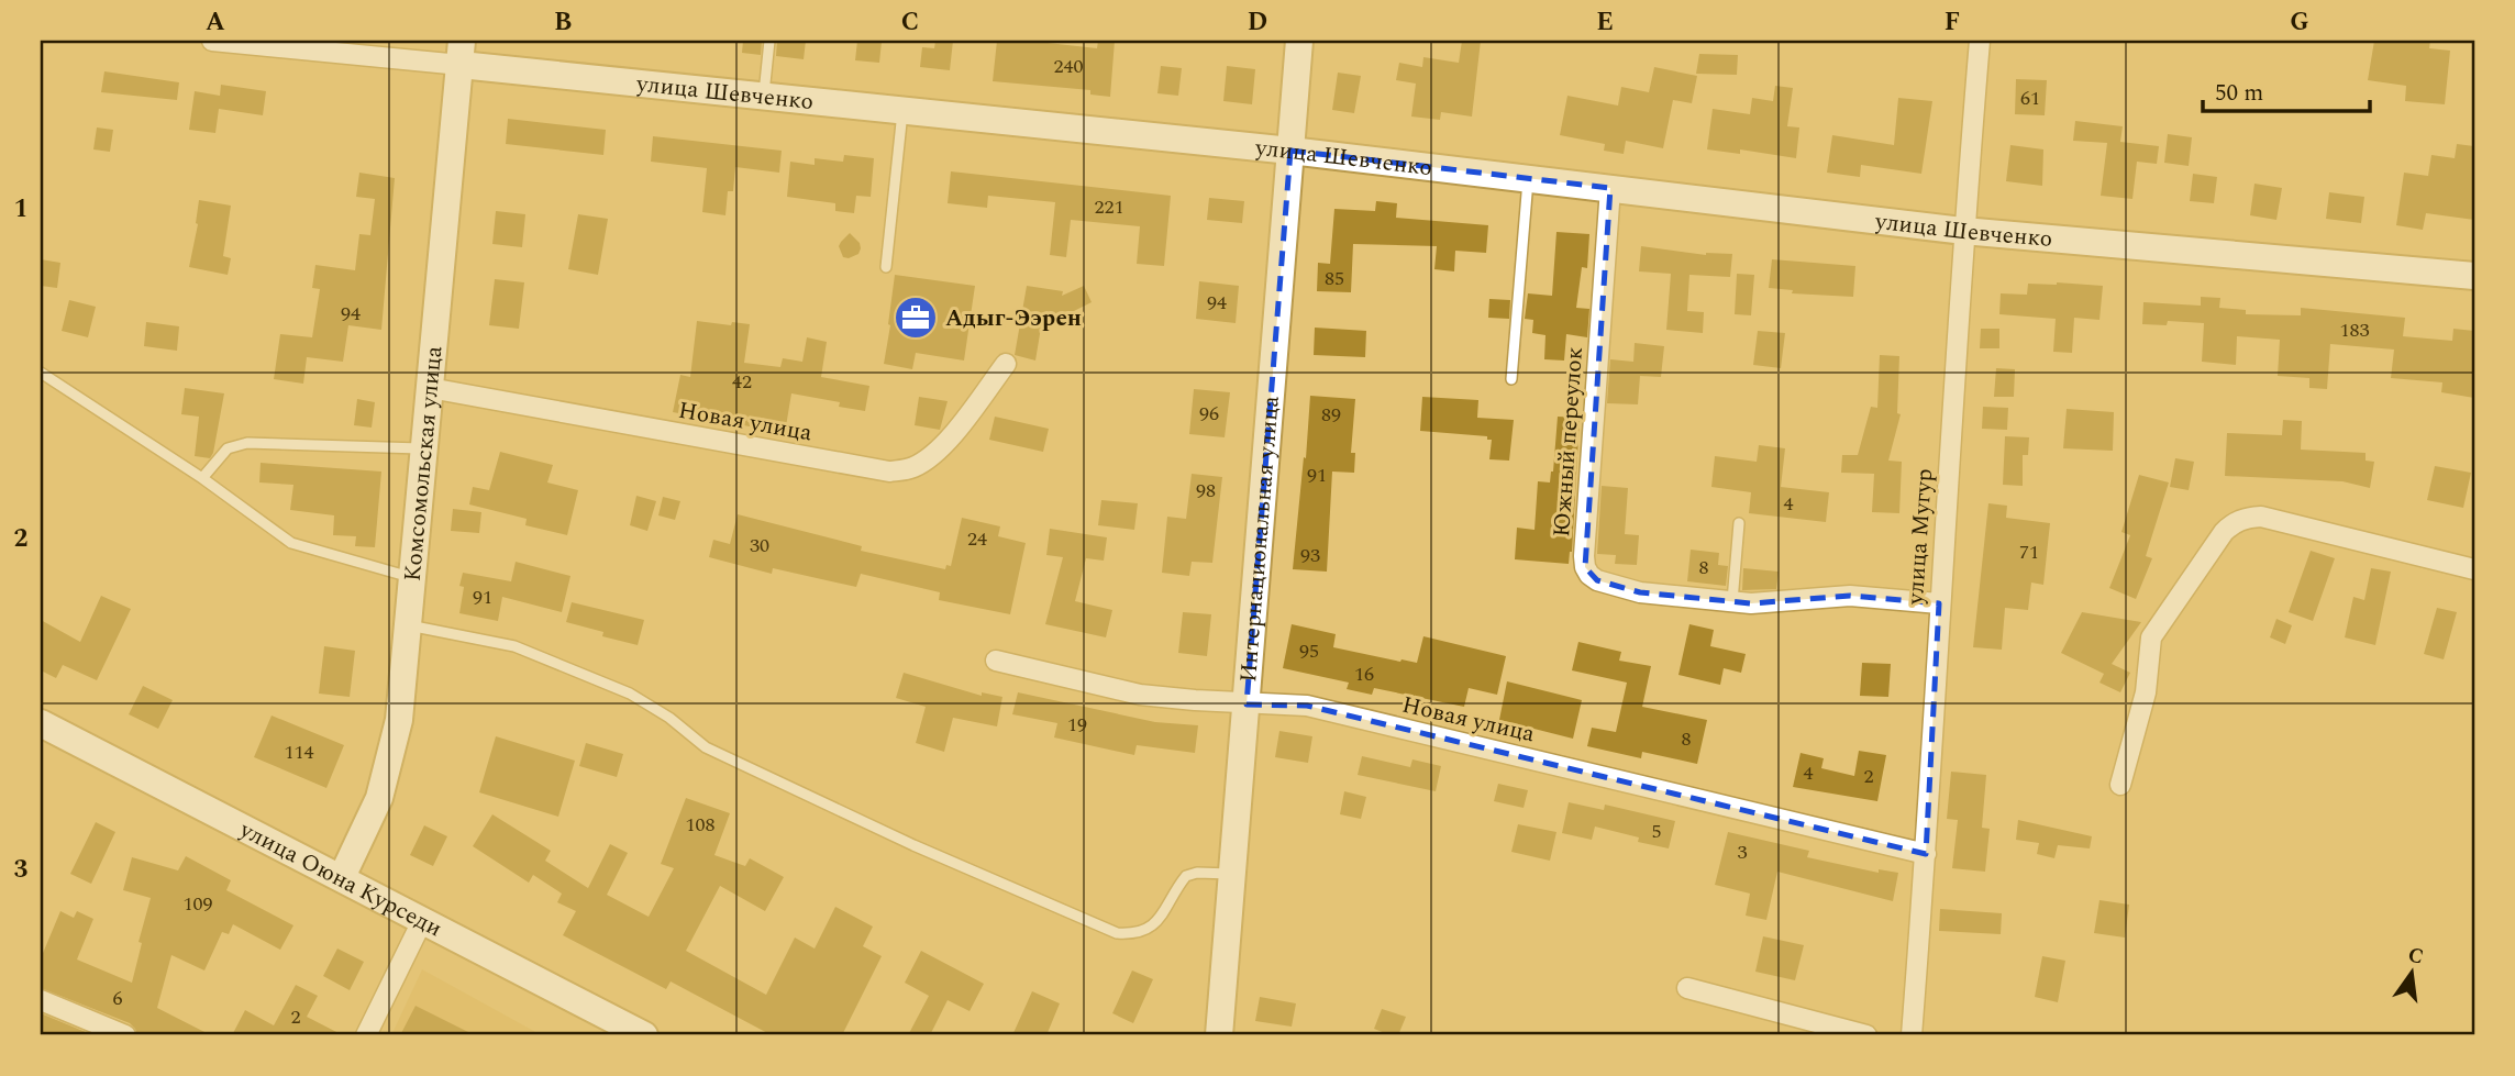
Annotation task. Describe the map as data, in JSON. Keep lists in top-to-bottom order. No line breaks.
{"streets":{"street":["улица Шевченко","Новая улица","Южный переулок","Комсомольская улица","улица Мугур","Интернациональная улица","улица Оюна Курседи"]},"crossings":[["улица Шевченко","Южный переулок"],["улица Шевченко","Комсомольская улица"],["улица Шевченко","улица Мугур"],["улица Шевченко","Интернациональная улица"],["Новая улица","Комсомольская улица"],["Новая улица","улица Мугур"],["Новая улица","Интернациональная улица"],["Южный переулок","улица Мугур"],["Комсомольская улица","улица Оюна Курседи"]],"places":{"office":["Адыг-Ээрен"]},"house_numbers":["240","61","221","85","94","94","183","42","96","89","91","98","4","24","30","71","93","8","91","95","16","19","8","114","4","2","108","5","3","109","6","2"],"scale_bar":"50 m","north":"top","grid":{"columns":["A","B","C","D","E","F","G"],"rows":["1","2","3"]}}
